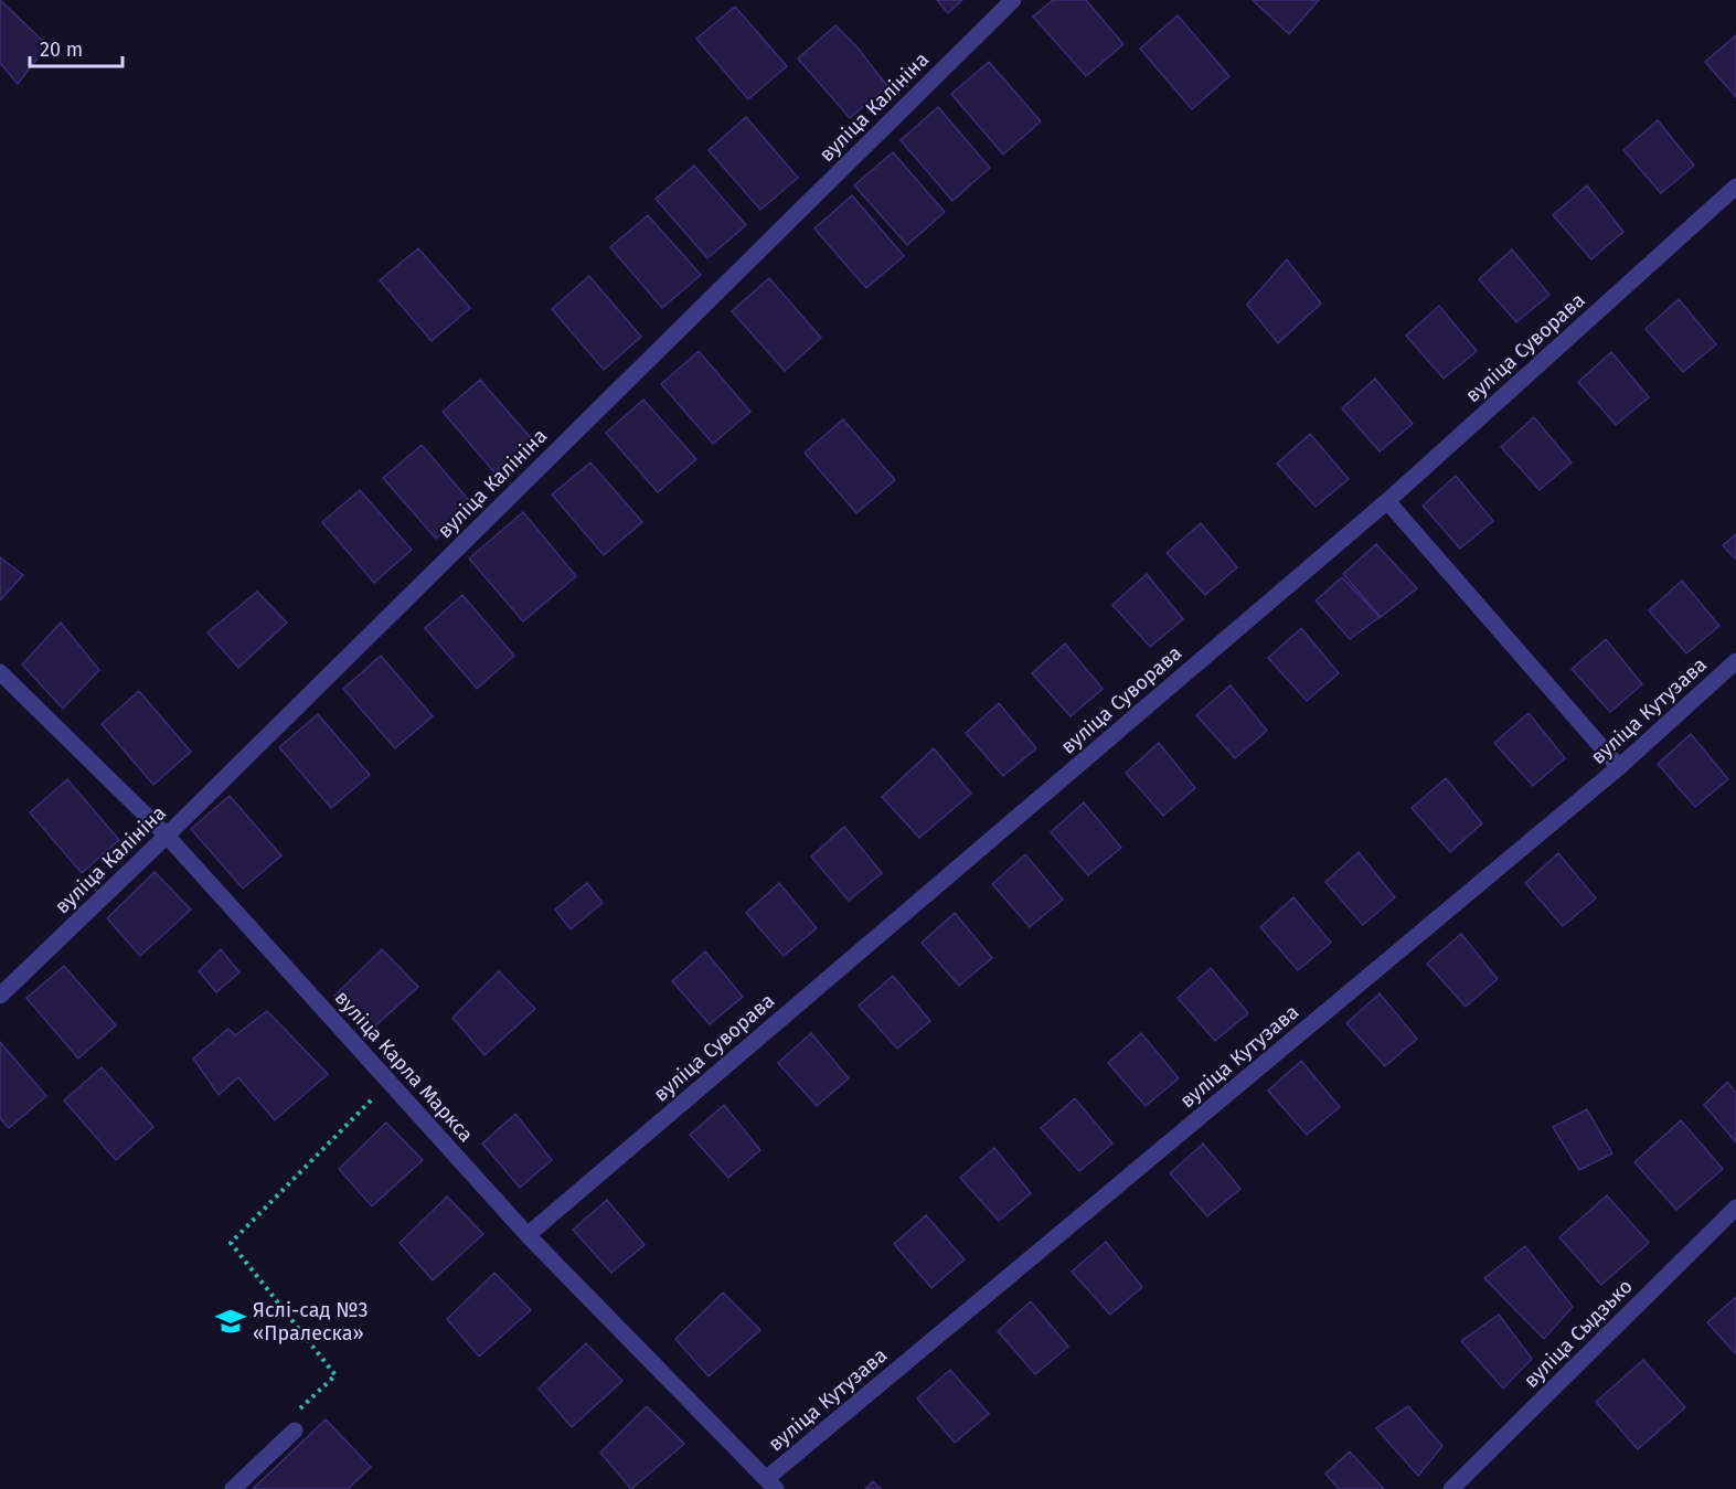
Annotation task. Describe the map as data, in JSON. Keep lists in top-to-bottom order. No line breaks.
{"streets":{"street":["вуліца Калініна","вуліца Суворава","вуліца Кутузава","вуліца Карла Маркса","вуліца Сыдзько"]},"crossings":[["вуліца Калініна","вуліца Карла Маркса"],["вуліца Суворава","вуліца Карла Маркса"],["вуліца Кутузава","вуліца Карла Маркса"]],"places":{"school or university":["Яслі-сад №3 «Пралеска»"]},"scale_bar":"20 m"}
